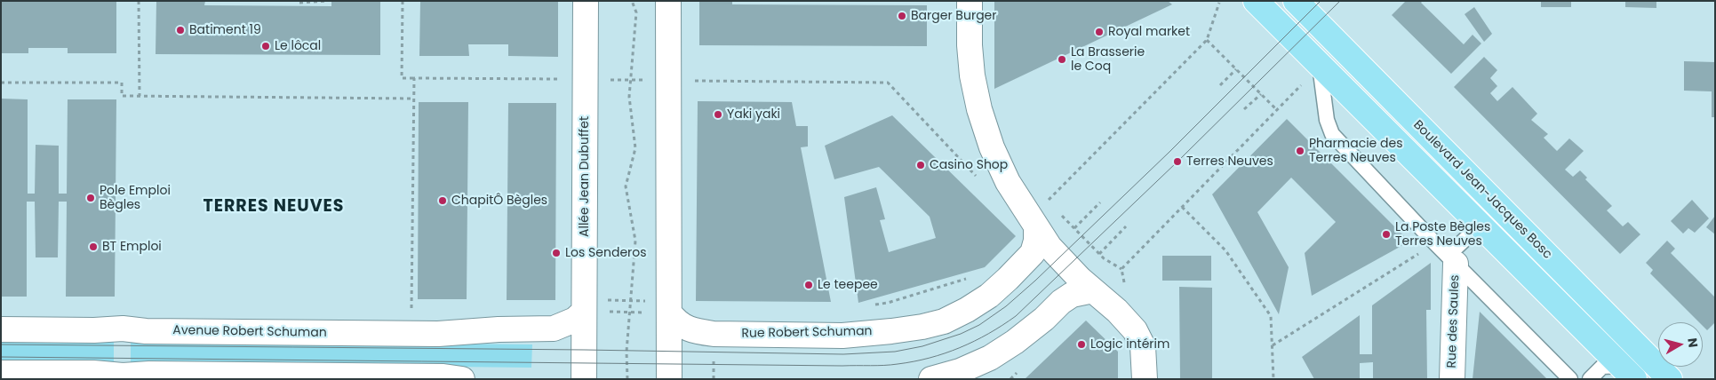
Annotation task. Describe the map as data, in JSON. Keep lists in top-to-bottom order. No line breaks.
{"streets":{"main road":["Boulevard Jean-Jacques Bosc"],"street":["Allée Jean Dubuffet","Rue des Saules","Avenue Robert Schuman","Rue Robert Schuman"]},"crossings":[["Allée Jean Dubuffet","Avenue Robert Schuman"]],"districts":["TERRES NEUVES"],"places":["Barger Burger","Batiment 19","Royal market","Le lôcal","La Brasserie le Coq","Yaki yaki","Pharmacie des Terres Neuves","Terres Neuves","Casino Shop","Pole Emploi Bègles","ChapitÔ Bègles","La Poste Bègles Terres Neuves","BT Emploi","Los Senderos","Le teepee","Logic intérim"],"north":"right"}
